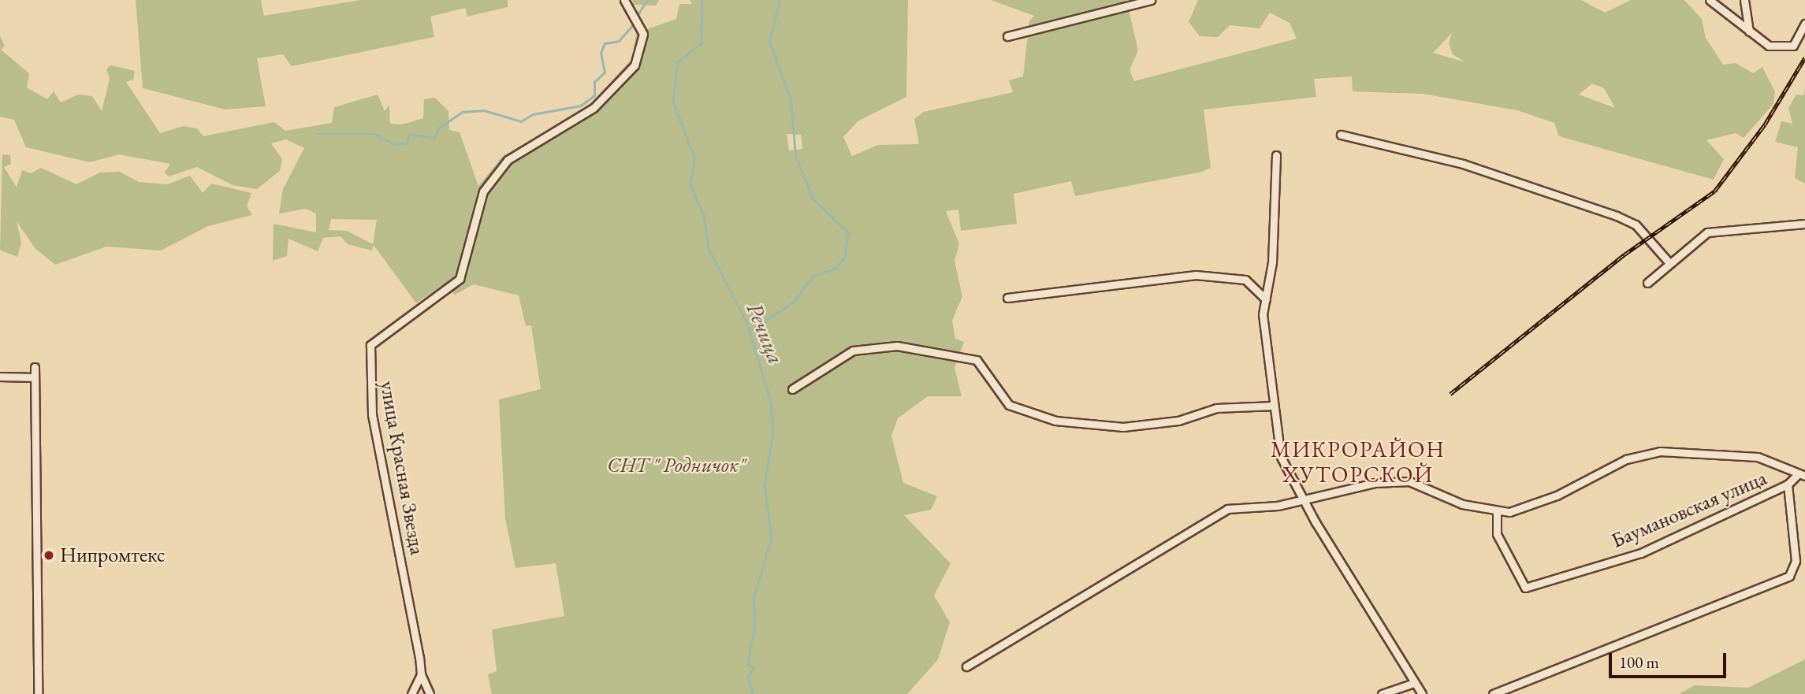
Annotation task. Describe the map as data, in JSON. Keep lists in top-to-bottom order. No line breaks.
{"streets":{"street":["улица Красная Звезда","Баумановская улица"]},"districts":["МИКРОРАЙОН ХУТОРСКОЙ"],"water":["Речица"],"parks":["СНТ \" Родничок\""],"places":["Нипромтекс"],"scale_bar":"100 m"}
